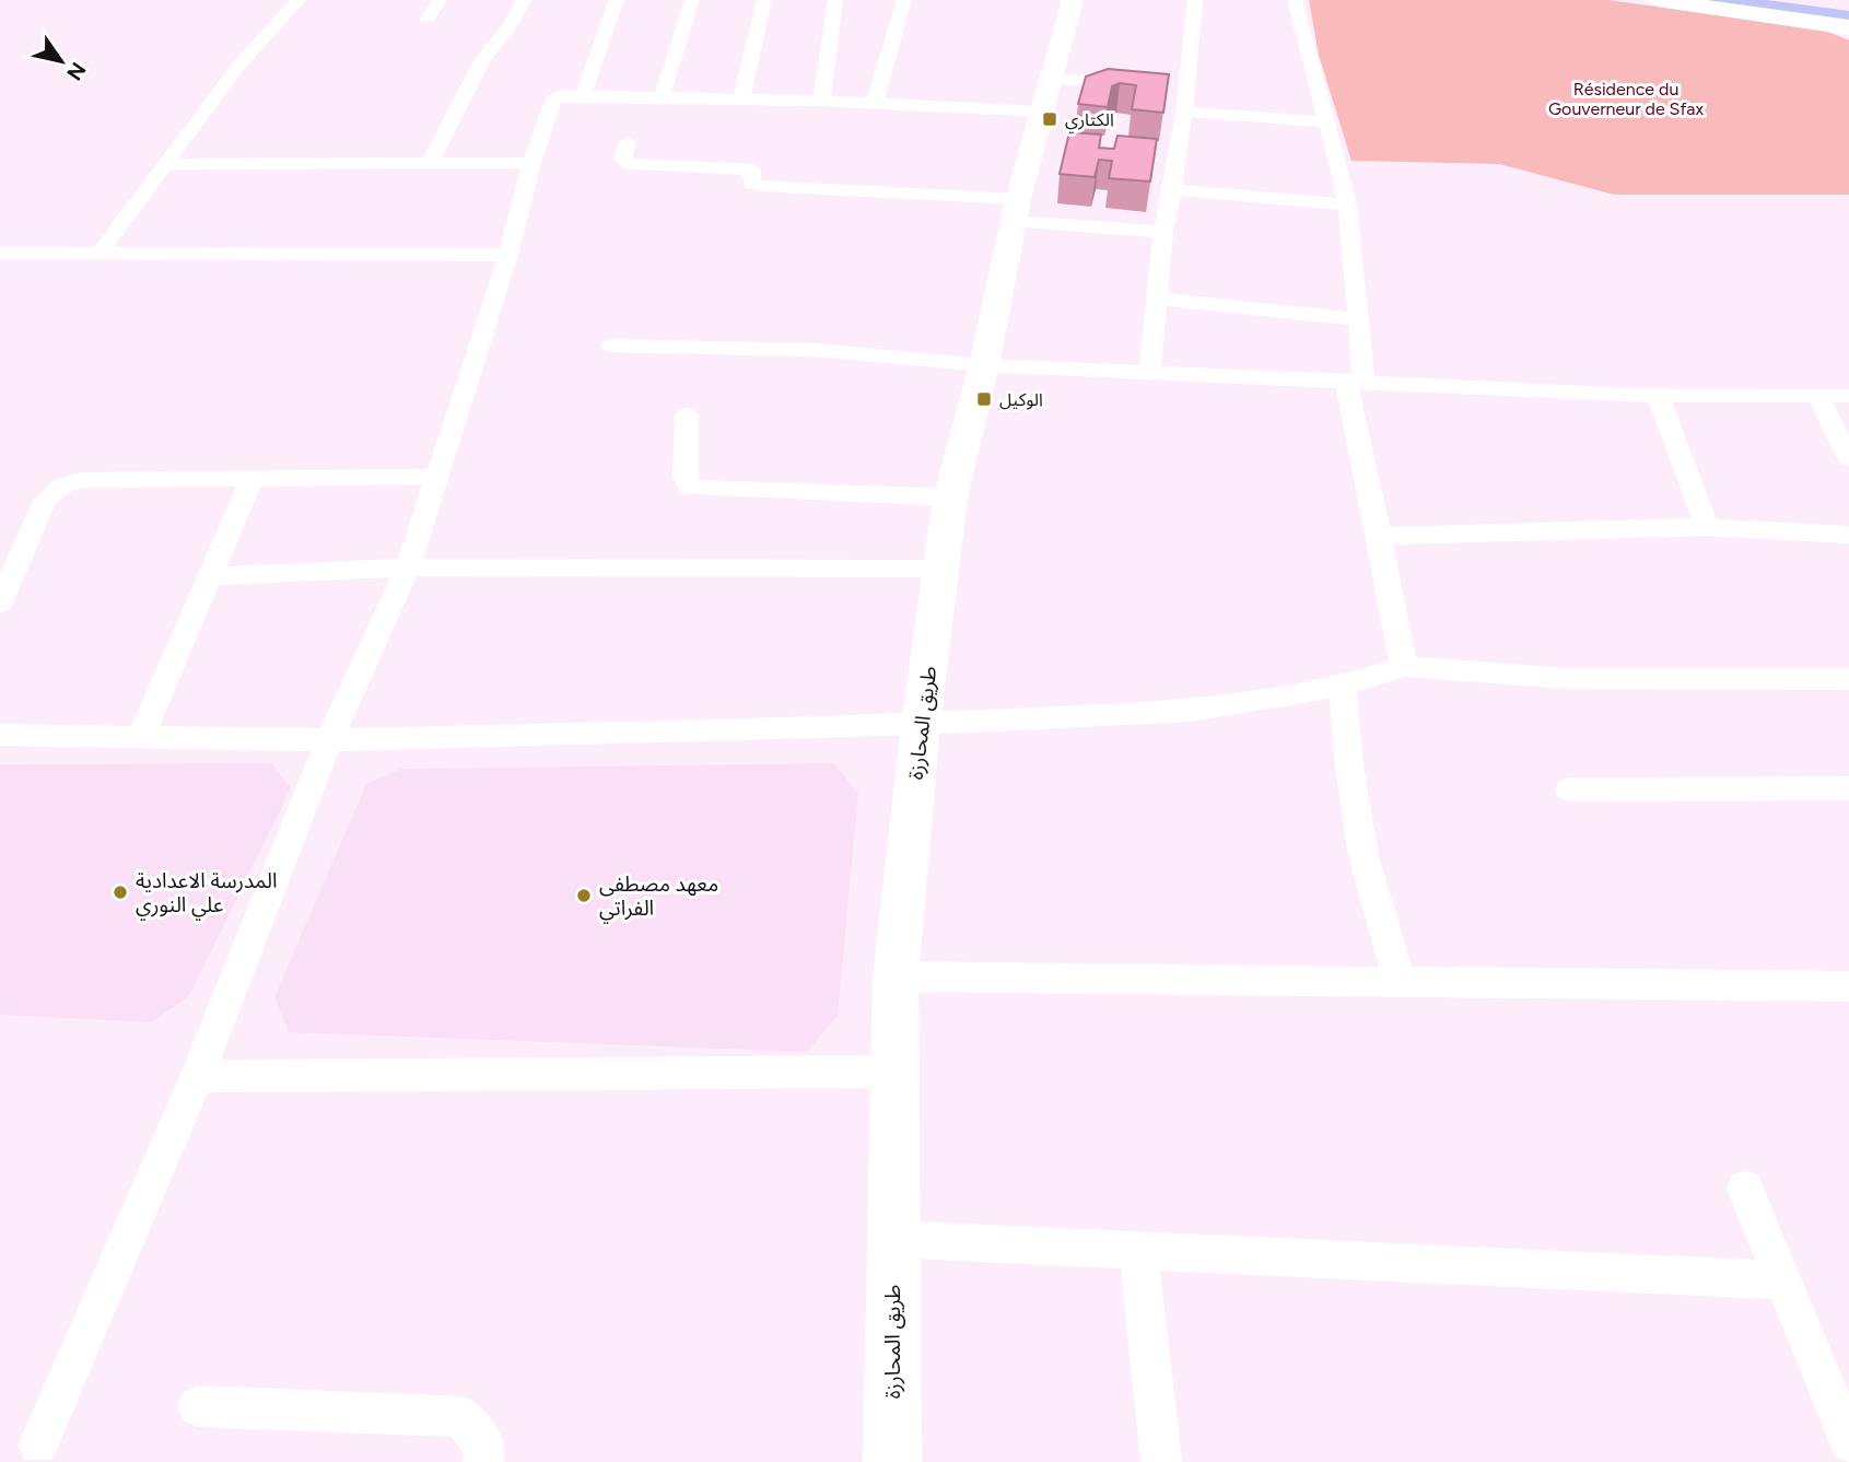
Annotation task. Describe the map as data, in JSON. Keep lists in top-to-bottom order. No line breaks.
{"streets":{"main road":["طريق المحارزة"]},"parks":["Résidence du Gouverneur de Sfax"],"places":{"transit":["الكتاري","الوكيل"],"other":["المدرسة الاعدادية علي النوري","معهد مصطفى الفراتي"]},"north":"bottom right"}
